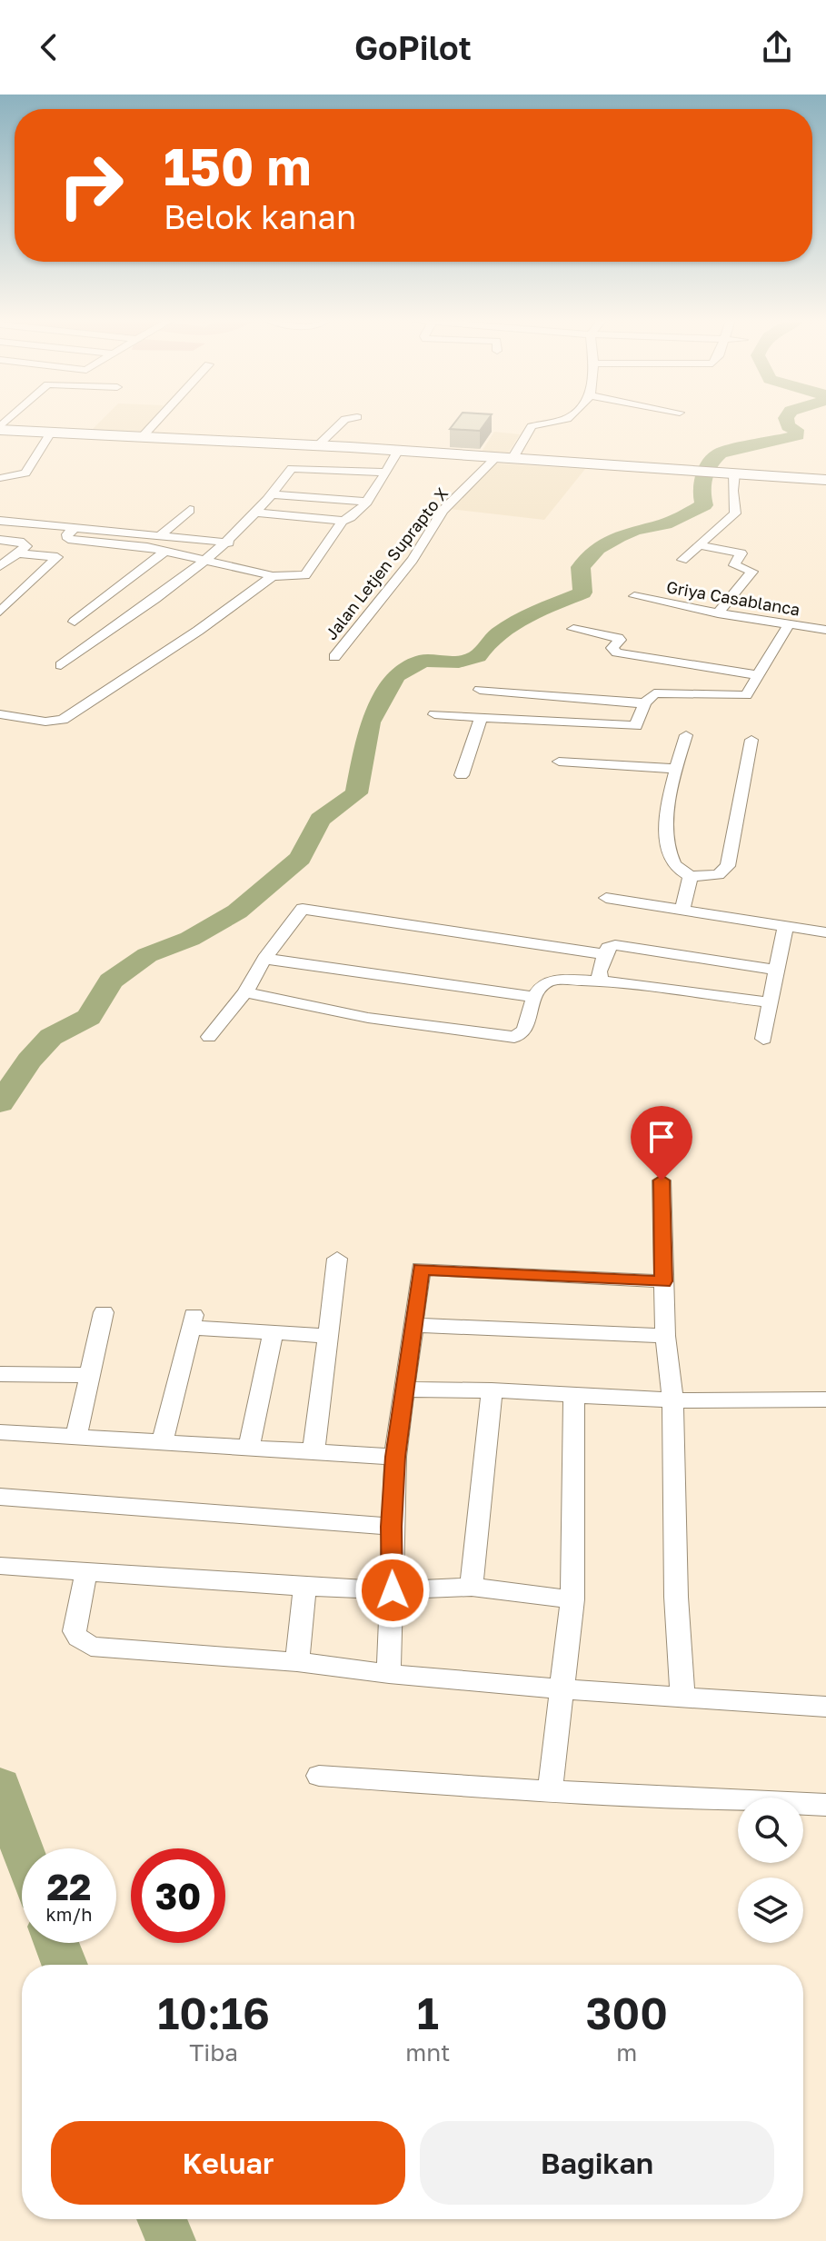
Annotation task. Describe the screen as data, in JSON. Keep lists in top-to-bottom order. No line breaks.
{"streets":{"street":["Jalan Letjen Suprapto X","Griya Casablanca"]},"page":{"header":"GoPilot","turn":["150 m","Belok kanan"],"speed":"22 km/h","limit":"30","eta":["10:16","Tiba","1","mnt","300","m"],"buttons":["Keluar","Bagikan"]}}
